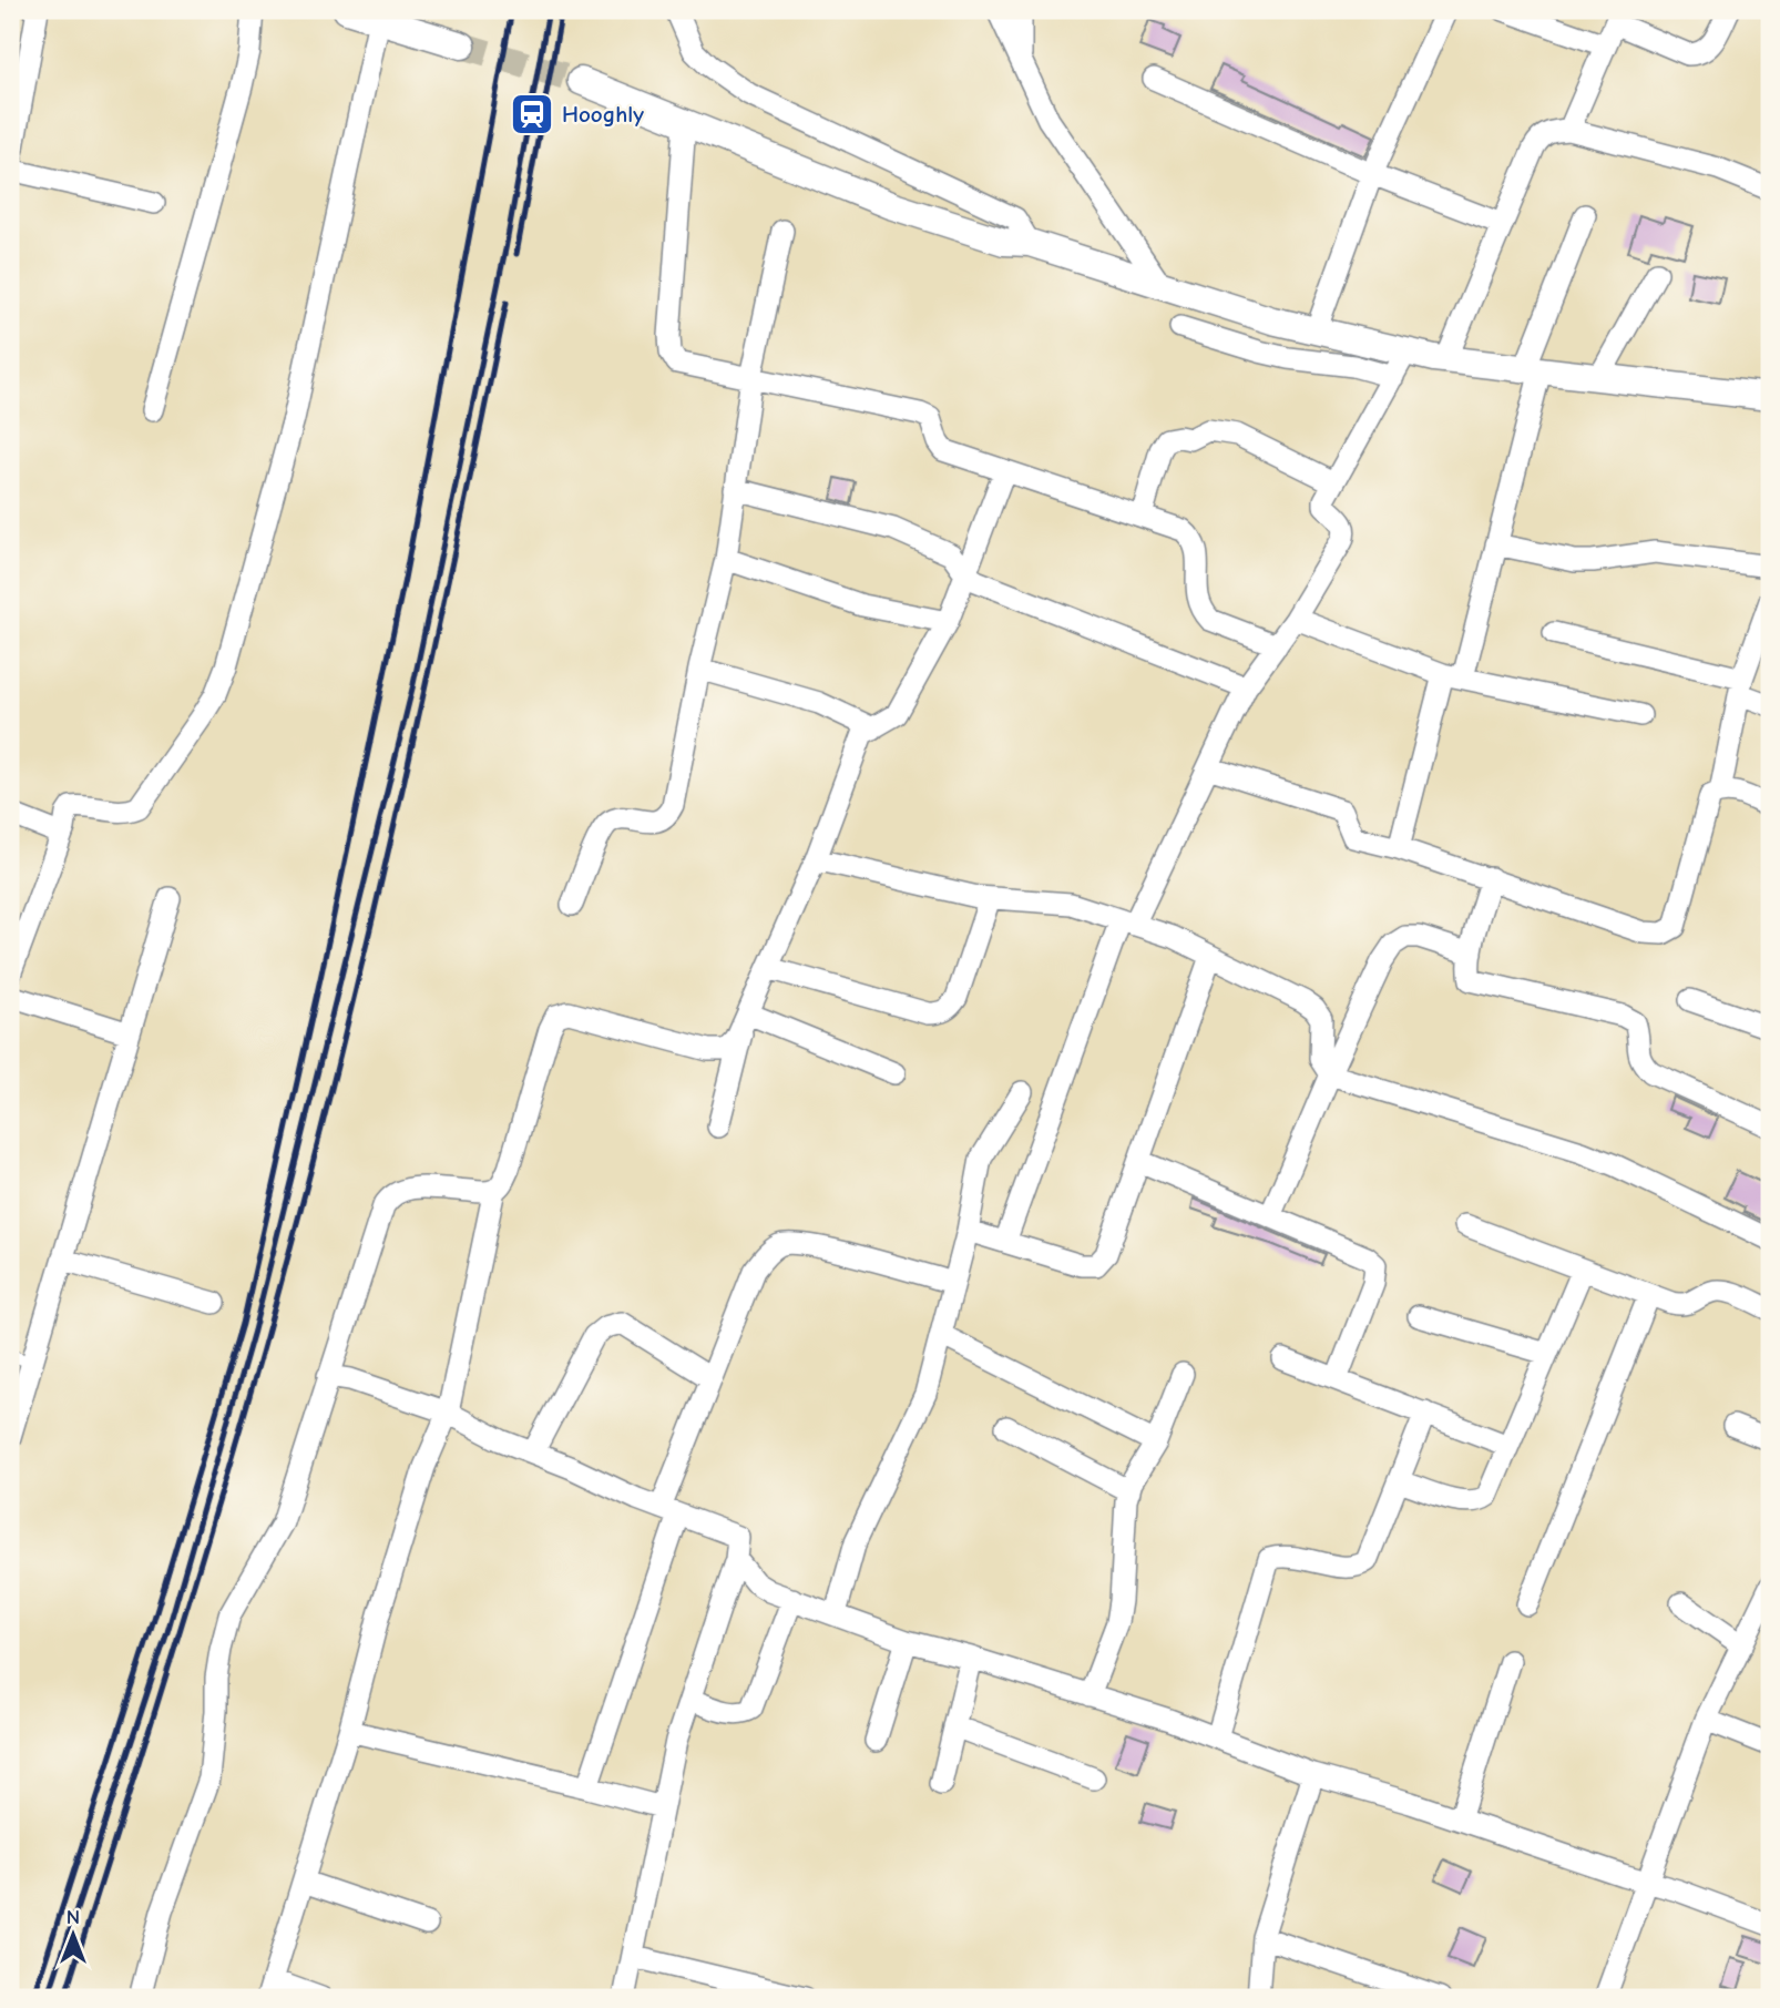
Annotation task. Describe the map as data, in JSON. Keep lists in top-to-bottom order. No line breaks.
{"places":{"station":["Hooghly"]},"north":"top"}
